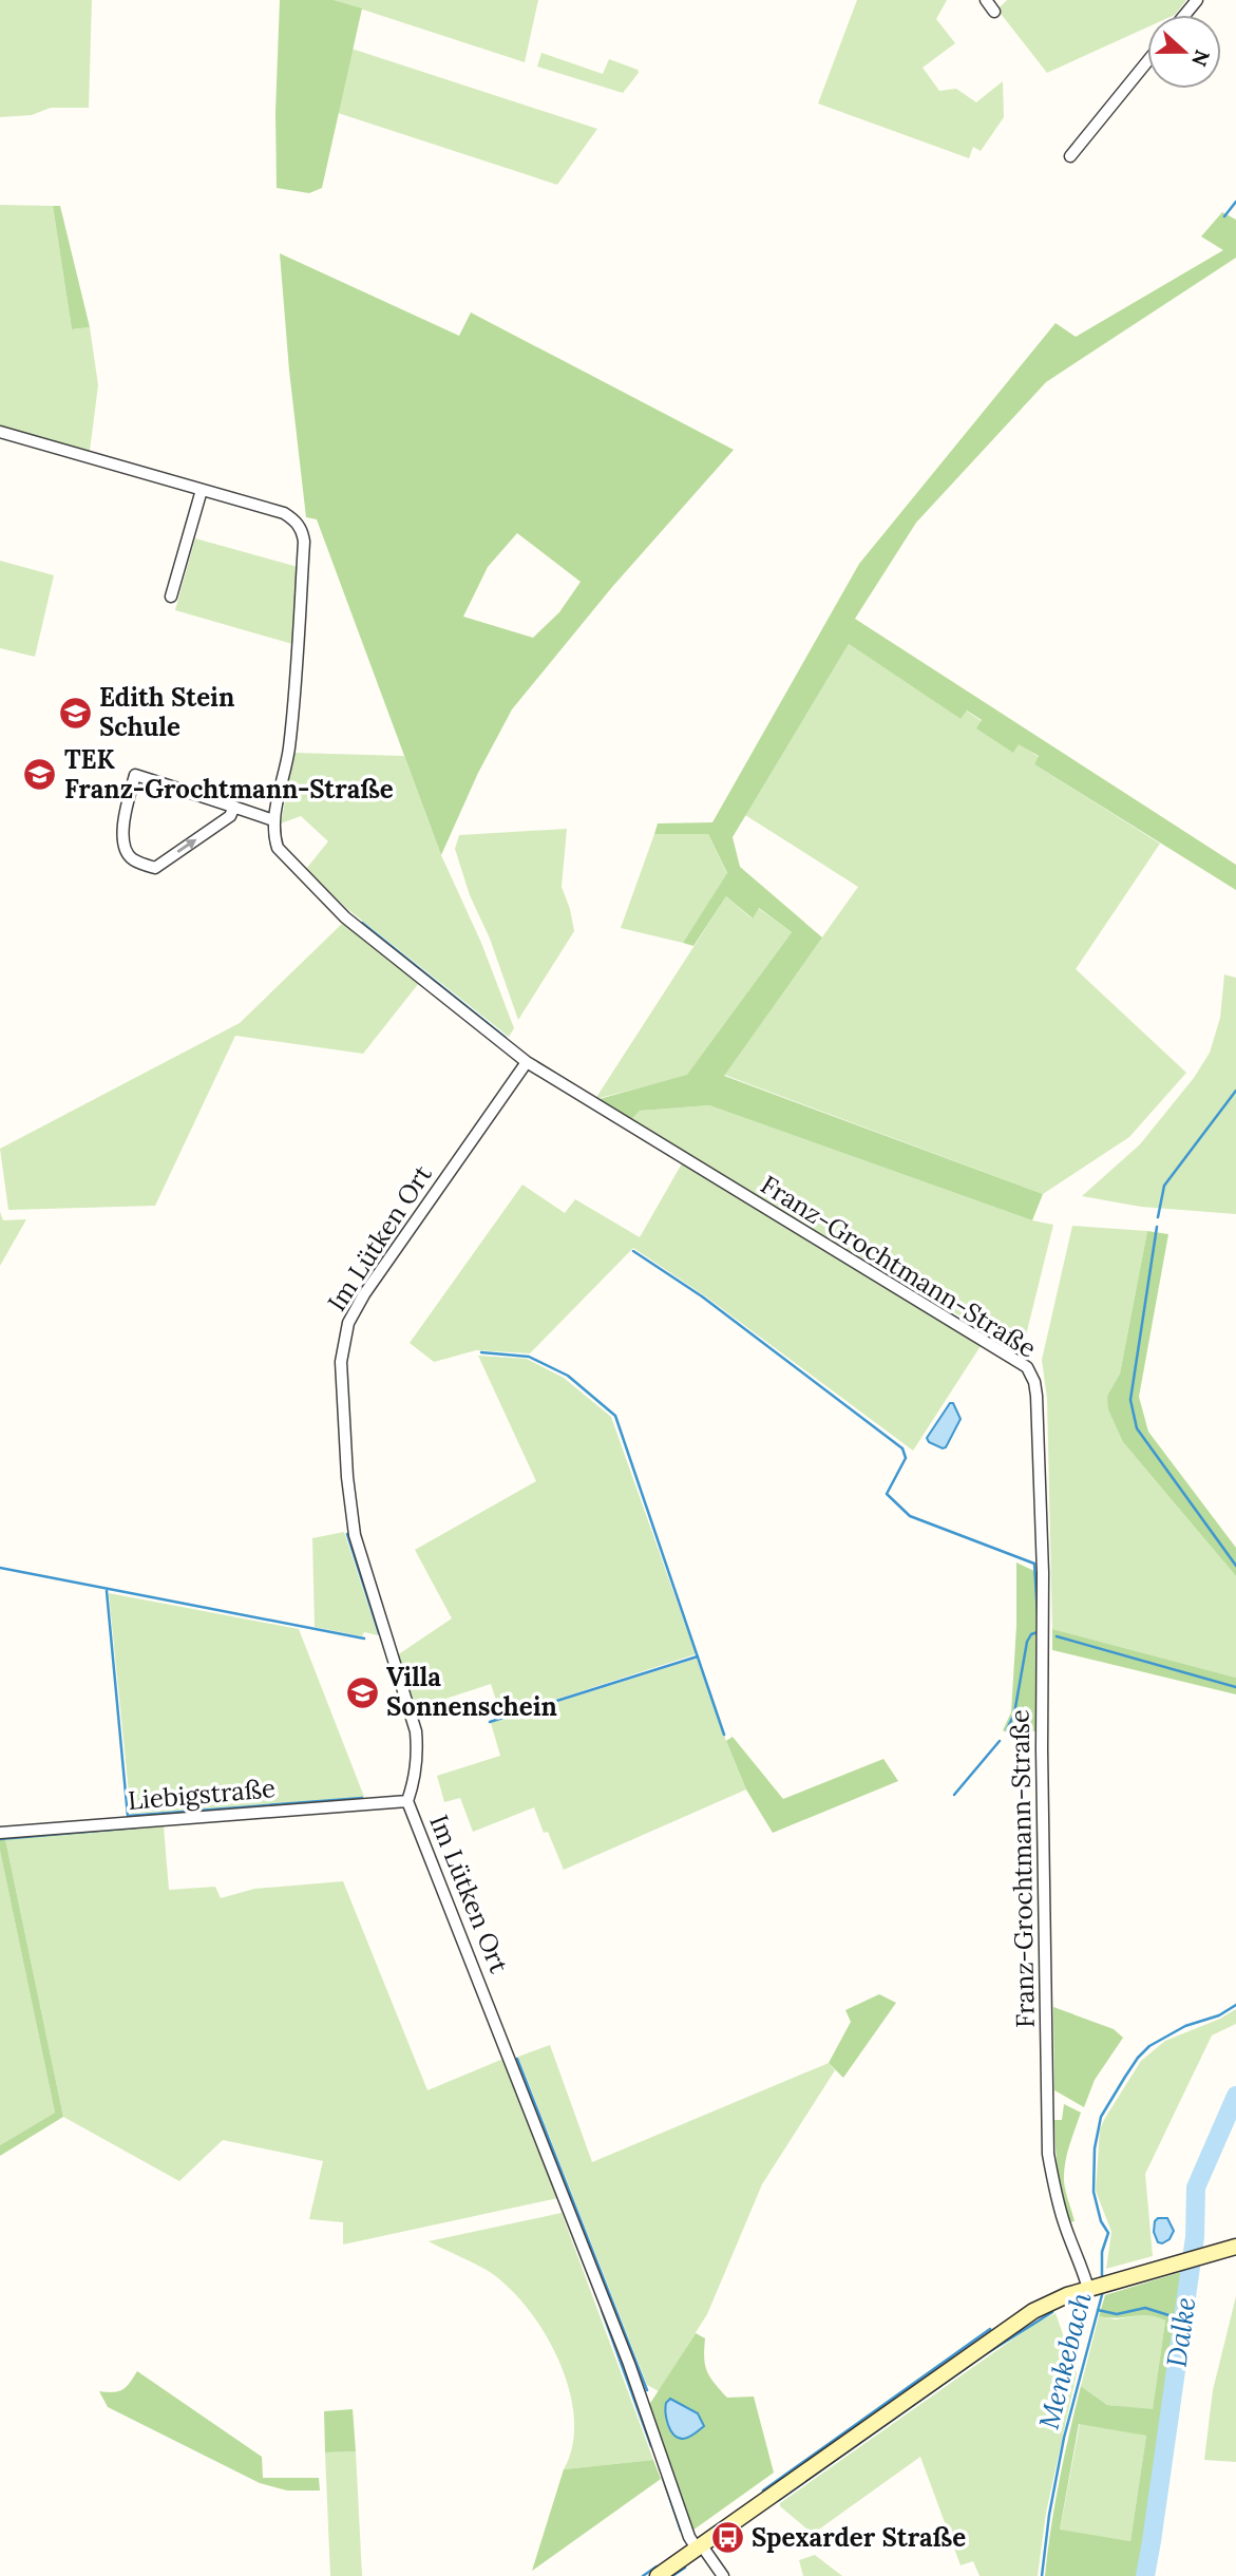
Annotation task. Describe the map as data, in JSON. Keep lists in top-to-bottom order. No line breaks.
{"streets":{"street":["Im Lütken Ort","Franz-Grochtmann-Straße","Liebigstraße"]},"crossings":[["Im Lütken Ort","Franz-Grochtmann-Straße"],["Im Lütken Ort","Liebigstraße"]],"water":["Dalke","Menkebach"],"places":{"school or university":["Edith Stein Schule","TEK Franz-Grochtmann-Straße","Villa Sonnenschein"],"bus stop":["Spexarder Straße"]},"north":"right"}
